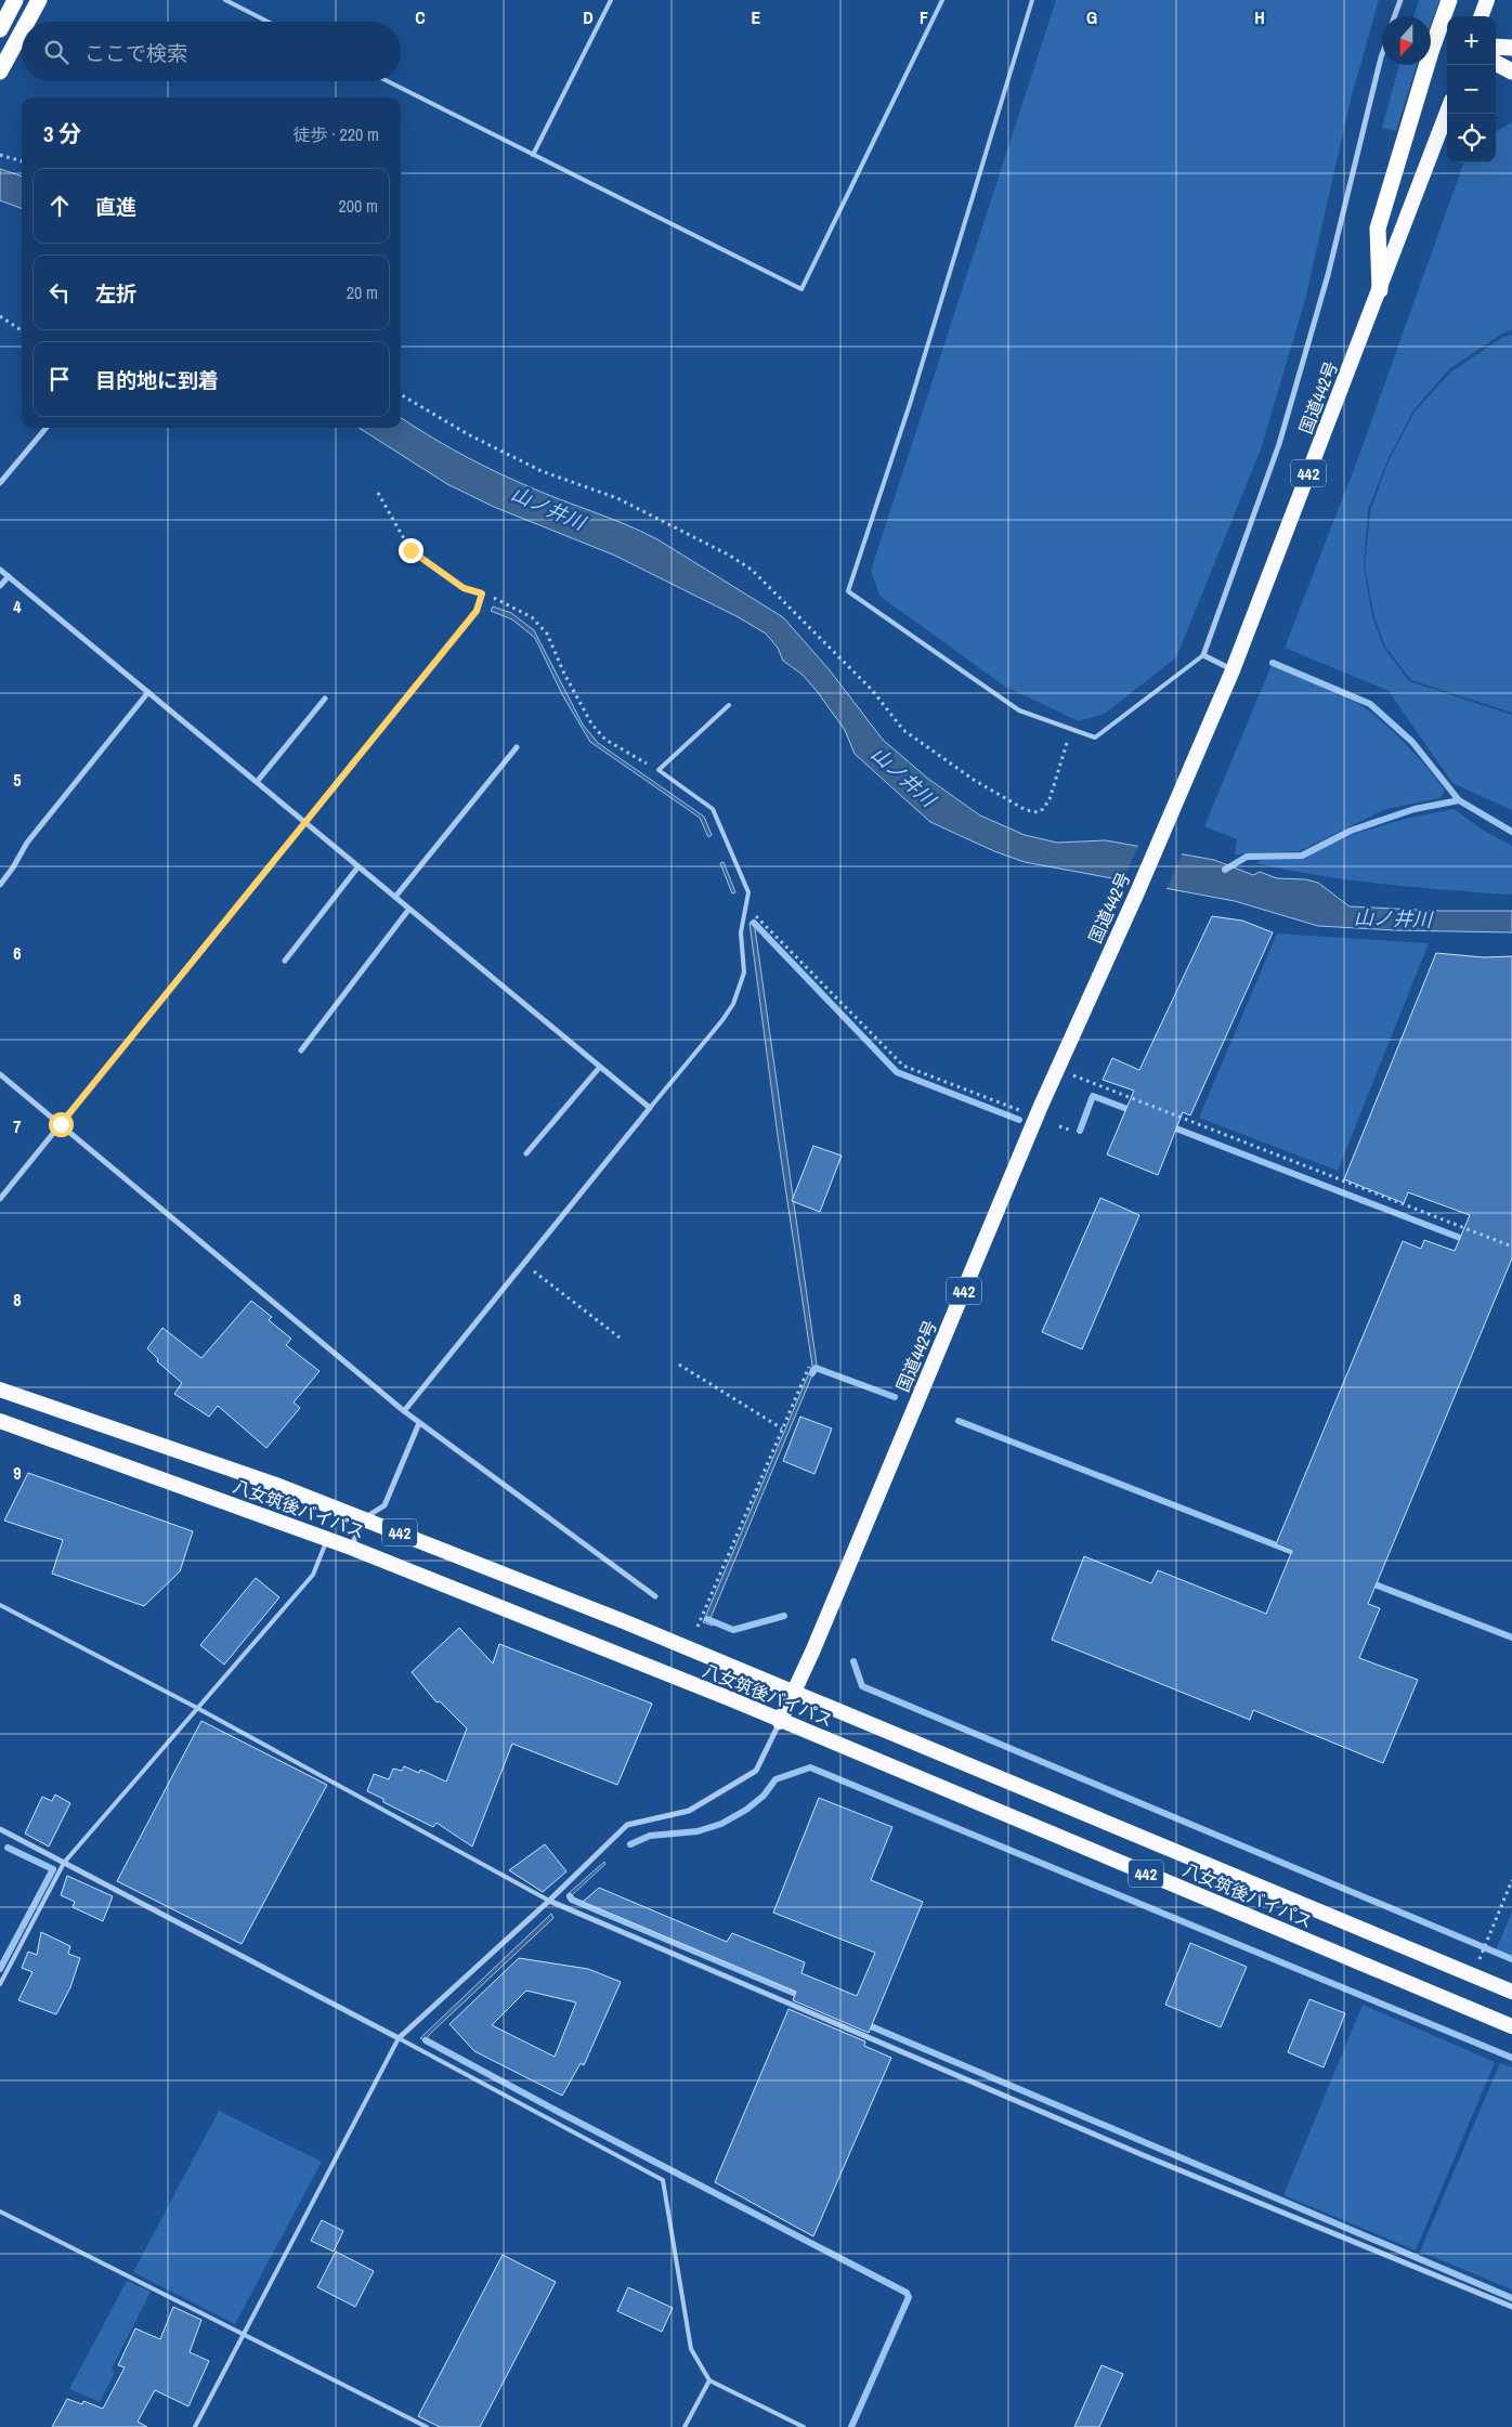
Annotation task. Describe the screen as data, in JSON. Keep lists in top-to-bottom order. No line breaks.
{"streets":{"highway":["国道442号","442","八女筑後バイパス"]},"crossings":[["国道442号","八女筑後バイパス"]],"water":["山ノ井川"],"north":"bottom","page":{"map_buttons":["+","−"],"search":"ここで検索","heading":["3 分","徒歩 · 220 m"],"list":[["直進","200 m"],["左折","20 m"],"目的地に到着"]},"grid":{"columns":["C","D","E","F","G","H"],"rows":["4","5","6","7","8","9"]}}
